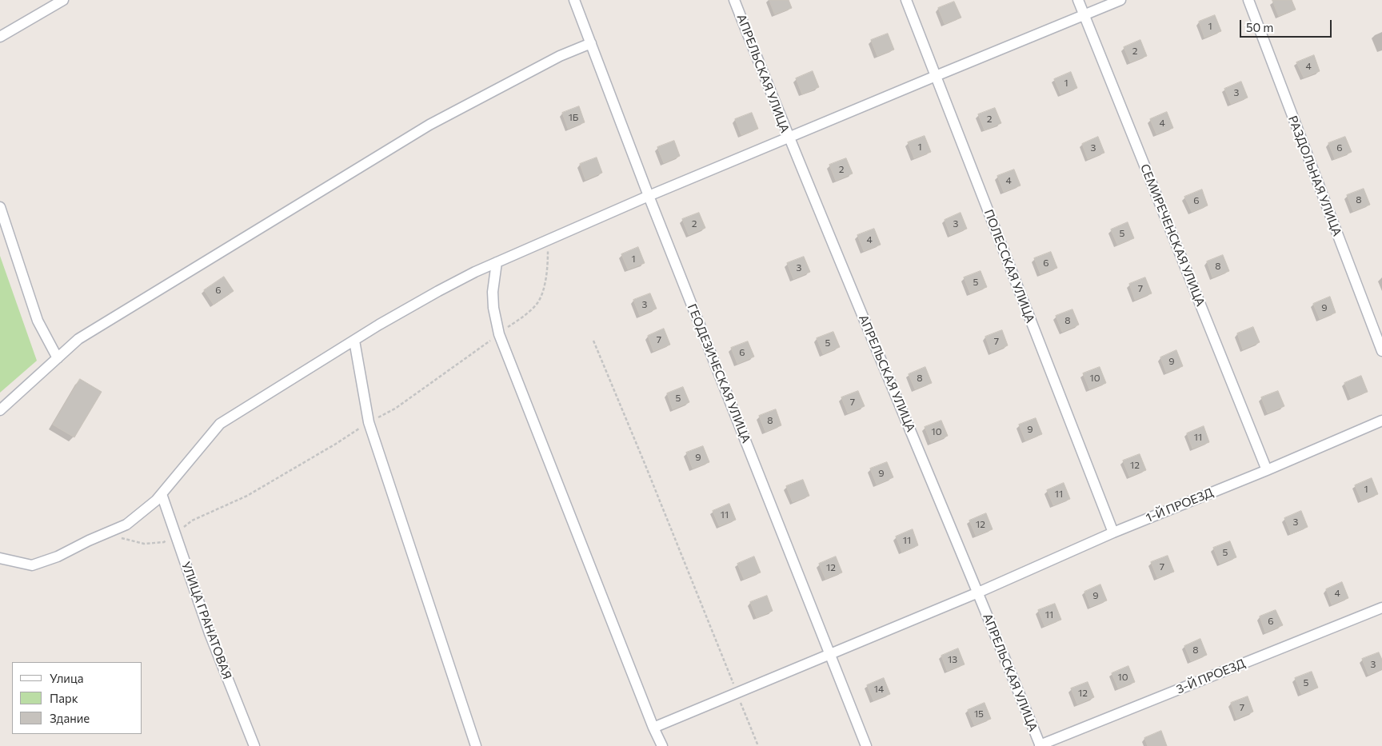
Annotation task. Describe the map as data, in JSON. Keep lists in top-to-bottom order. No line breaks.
{"streets":{"street":["АПРЕЛЬСКАЯ УЛИЦА","РАЗДОЛЬНАЯ УЛИЦА","СЕМИРЕЧЕНСКАЯ УЛИЦА","ПОЛЕССКАЯ УЛИЦА","ГЕОДЕЗИЧЕСКАЯ УЛИЦА","1-Й ПРОЕЗД","УЛИЦА ГРАНАТОВАЯ","3-Й ПРОЕЗД"]},"crossings":[["АПРЕЛЬСКАЯ УЛИЦА","1-Й ПРОЕЗД"],["АПРЕЛЬСКАЯ УЛИЦА","3-Й ПРОЕЗД"],["СЕМИРЕЧЕНСКАЯ УЛИЦА","1-Й ПРОЕЗД"],["ПОЛЕССКАЯ УЛИЦА","1-Й ПРОЕЗД"],["ГЕОДЕЗИЧЕСКАЯ УЛИЦА","1-Й ПРОЕЗД"]],"house_numbers":["1","2","4","1","3","1Б","2","4","1","3","6","2","4","8","6","2","3","5","4","1","6","8","3","5","7","6","3","9","8","7","7","5","6","9","8","10","5","7","8","9","10","11","9","12","9","1","11","11","3","12","11","5","7","12","4","9","11","6","8","13","3","10","5","14","12","7","15"],"legend":["Улица","Парк","Здание"],"scale_bar":"50 m"}
